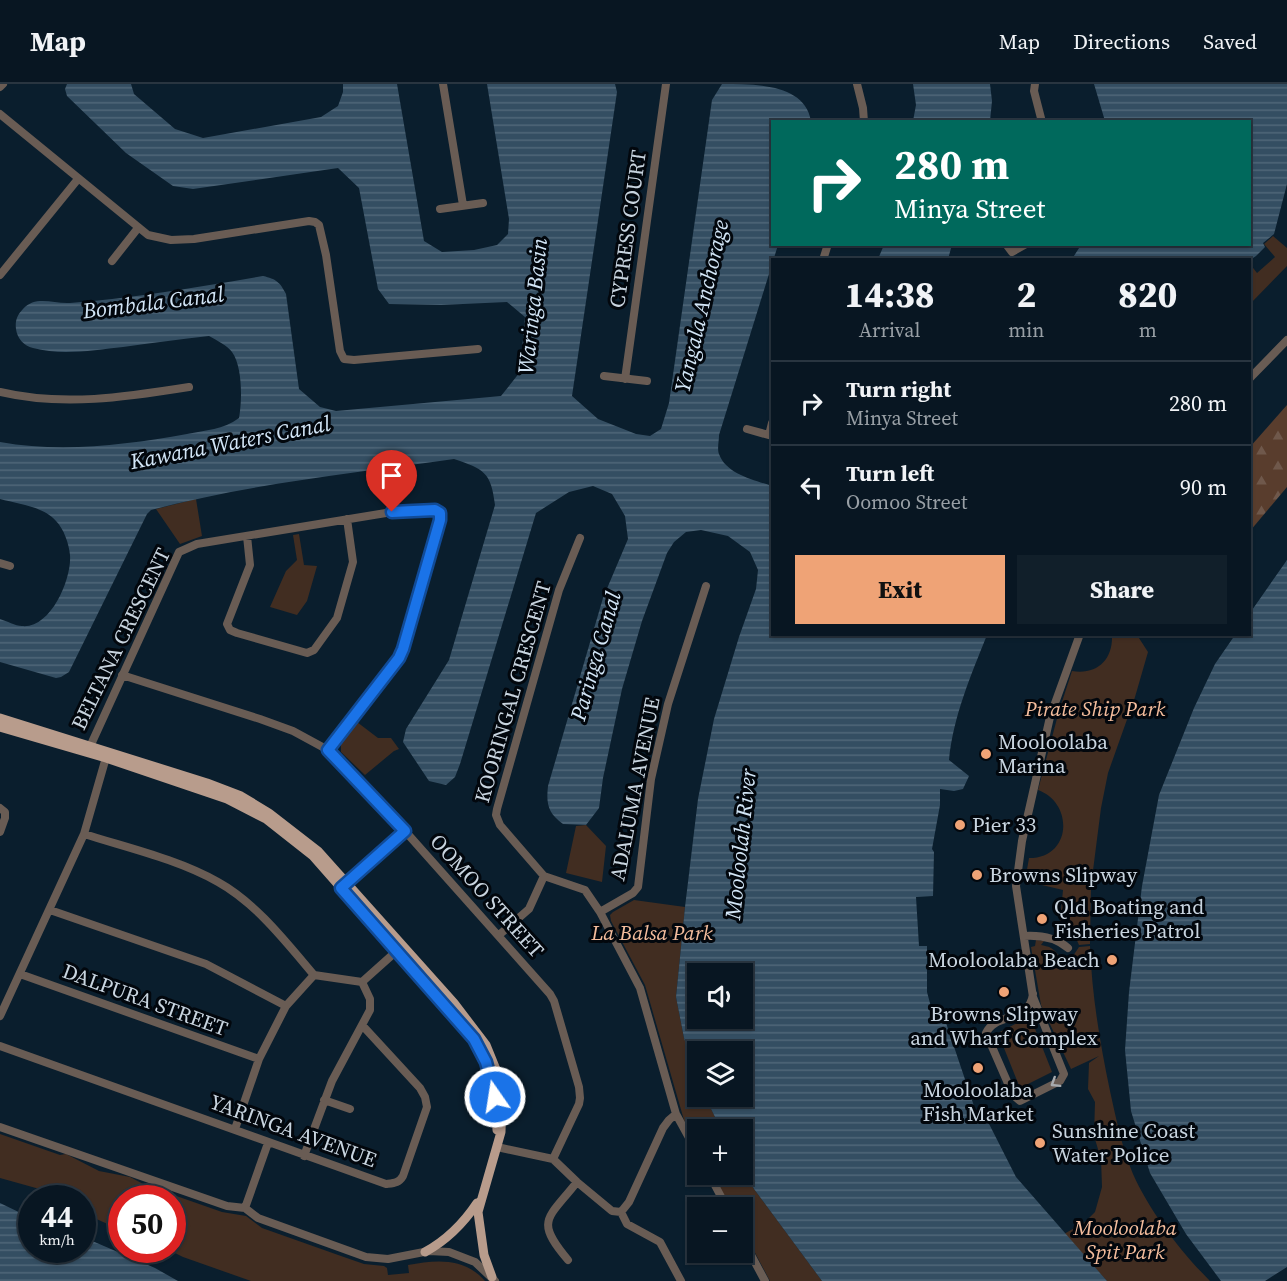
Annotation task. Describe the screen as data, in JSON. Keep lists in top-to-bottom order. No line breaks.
{"streets":{"street":["CYPRESS COURT","BELTANA CRESCENT","KOORINGAL CRESCENT","ADALUMA AVENUE","OOMOO STREET","DALPURA STREET","YARINGA AVENUE"]},"crossings":[["BELTANA CRESCENT","OOMOO STREET"]],"water":["Bombala Canal","Waringa Basin","Yangala Anchorage","Kawana Waters Canal","Paringa Canal","Mooloolah River"],"parks":["Pirate Ship Park","La Balsa Park","Mooloolaba Spit Park"],"places":["Mooloolaba Marina","Pier 33","Browns Slipway","Qld Boating and Fisheries Patrol","Mooloolaba Beach","Browns Slipway and Wharf Complex","Mooloolaba Fish Market","Sunshine Coast Water Police"],"page":{"header":"Map","nav":["Map","Directions","Saved"],"turn":["280 m","Minya Street"],"eta":["14:38","Arrival","2","min","820","m"],"list":[{"name":"Turn right","note":"Minya Street","value":"280 m"},{"name":"Turn left","note":"Oomoo Street","value":"90 m"}],"buttons":["Exit","Share"],"map_buttons":["+","−"],"speed":"44 km/h","limit":"50"}}
